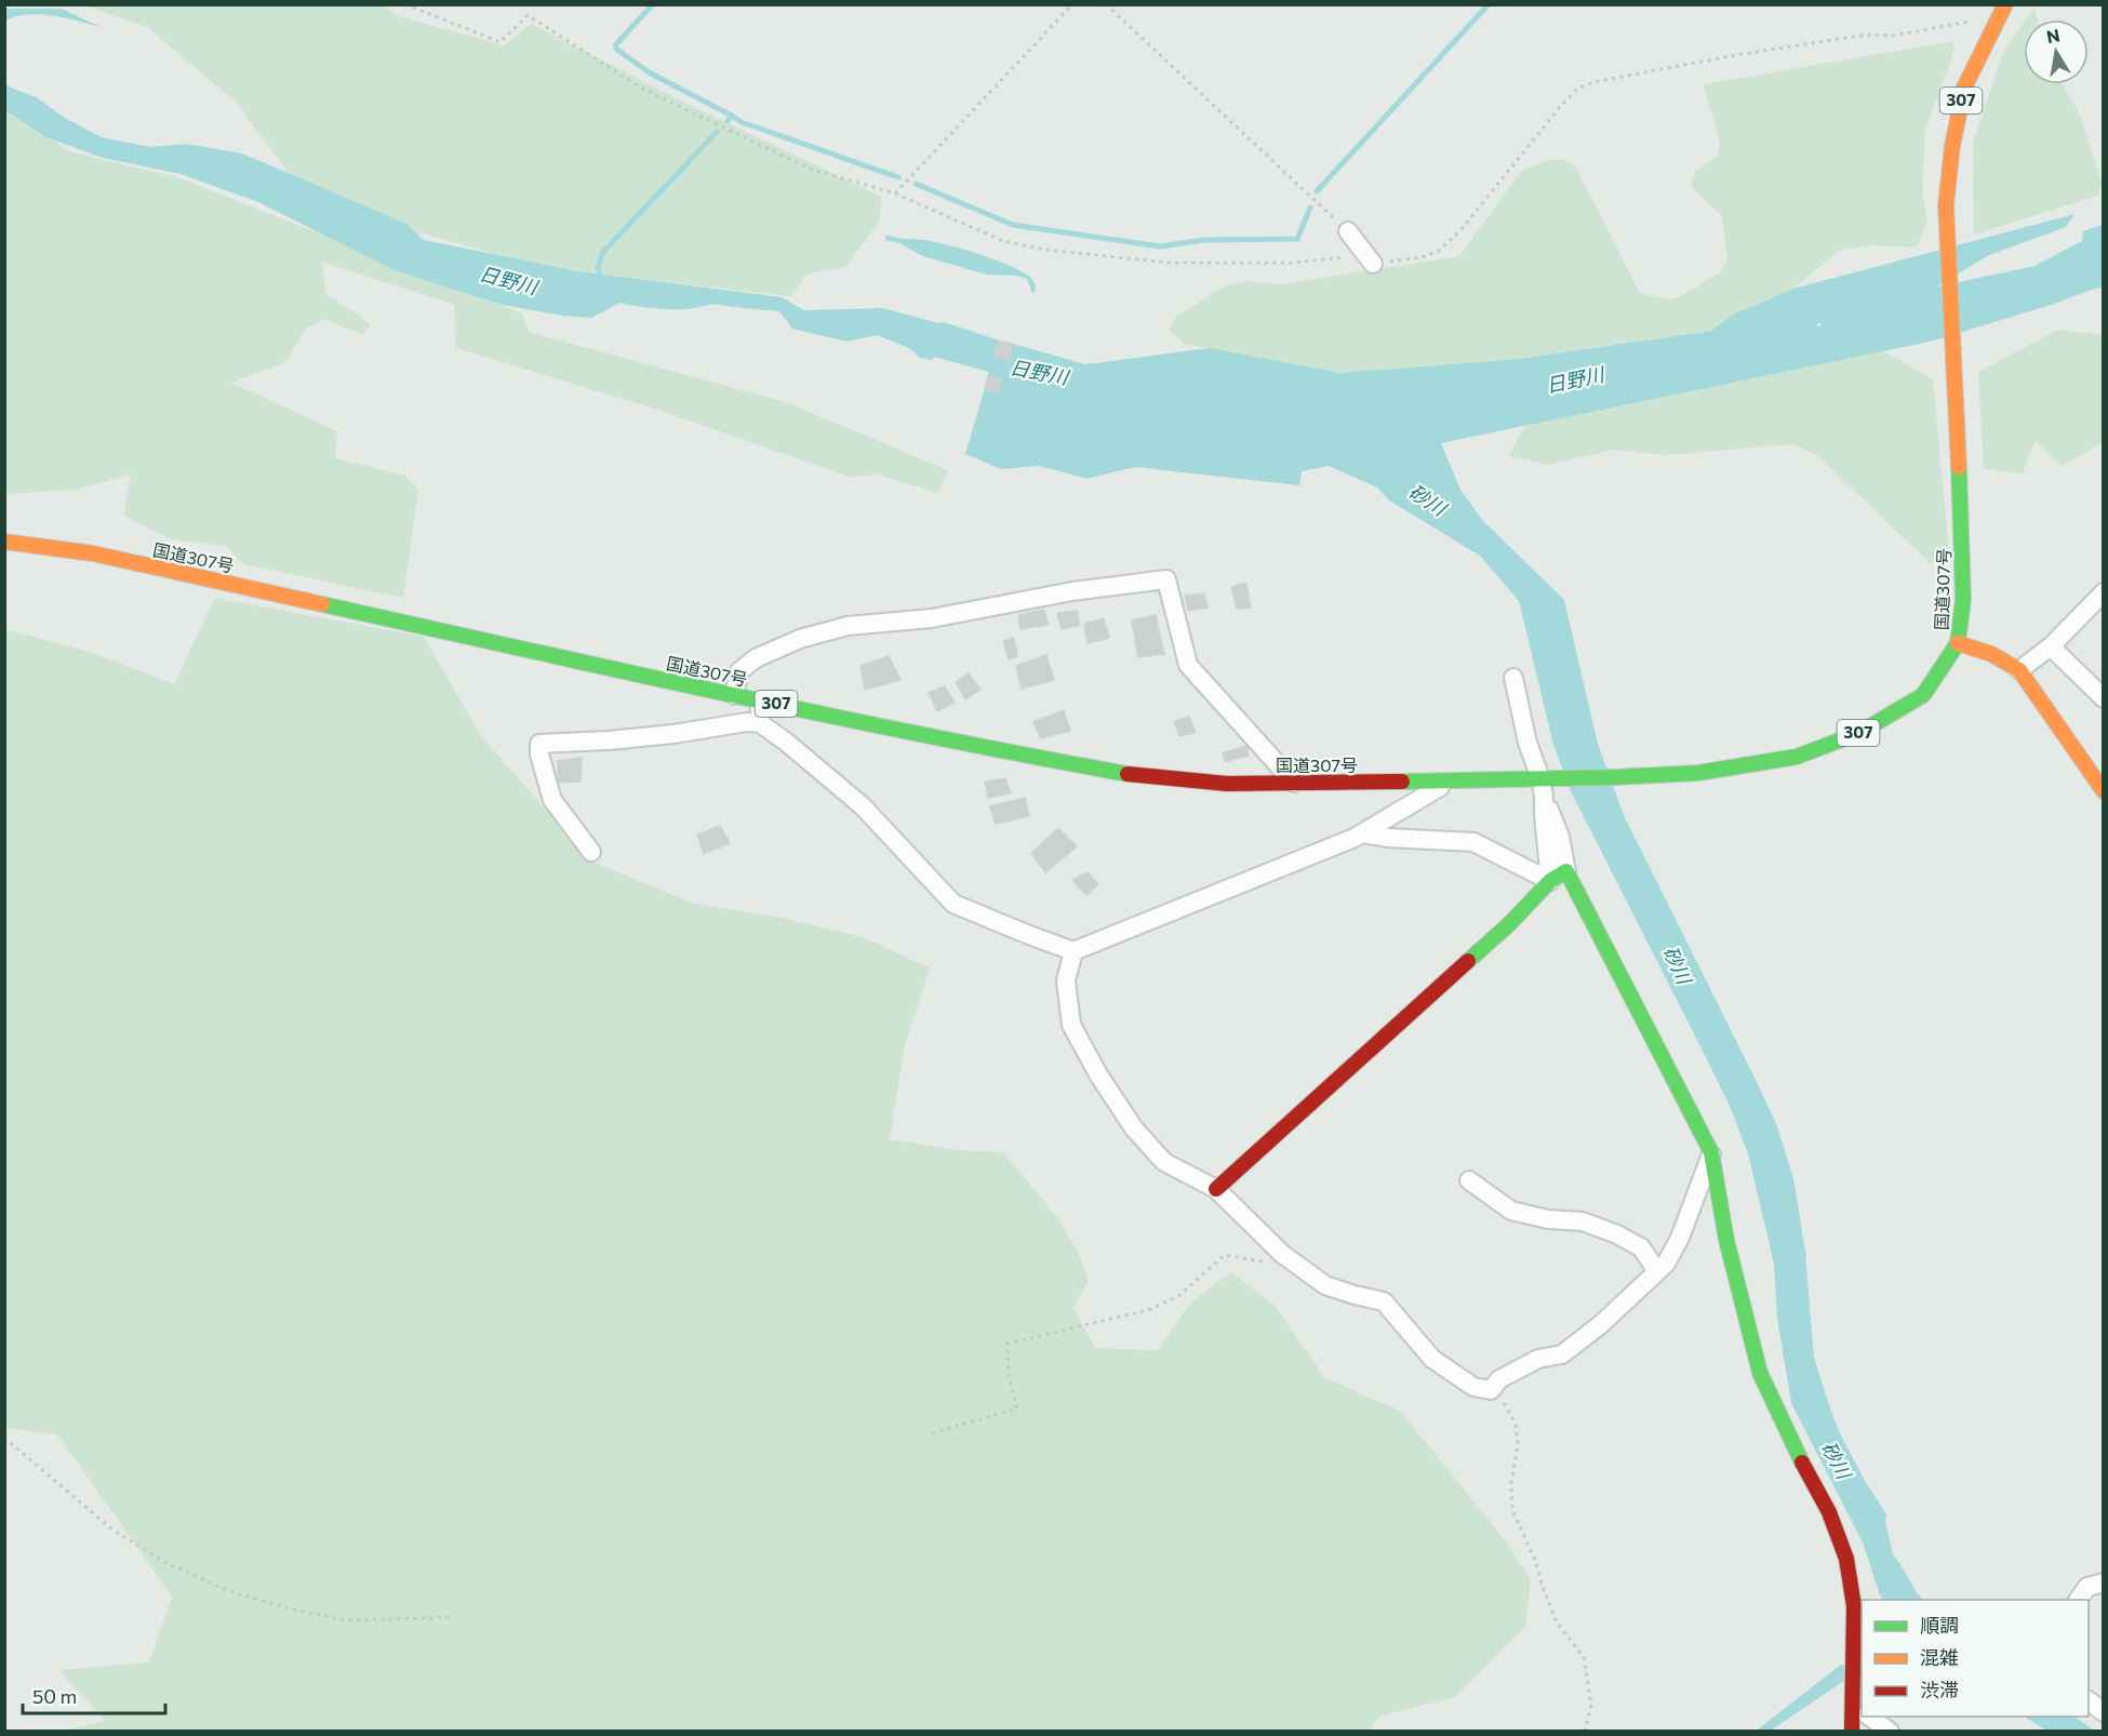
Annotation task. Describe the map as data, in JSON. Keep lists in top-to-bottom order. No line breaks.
{"streets":{"main road":["307","国道307号"]},"water":["日野川","砂川"],"legend":["順調","混雑","渋滞"],"scale_bar":"50 m","north":"top"}
